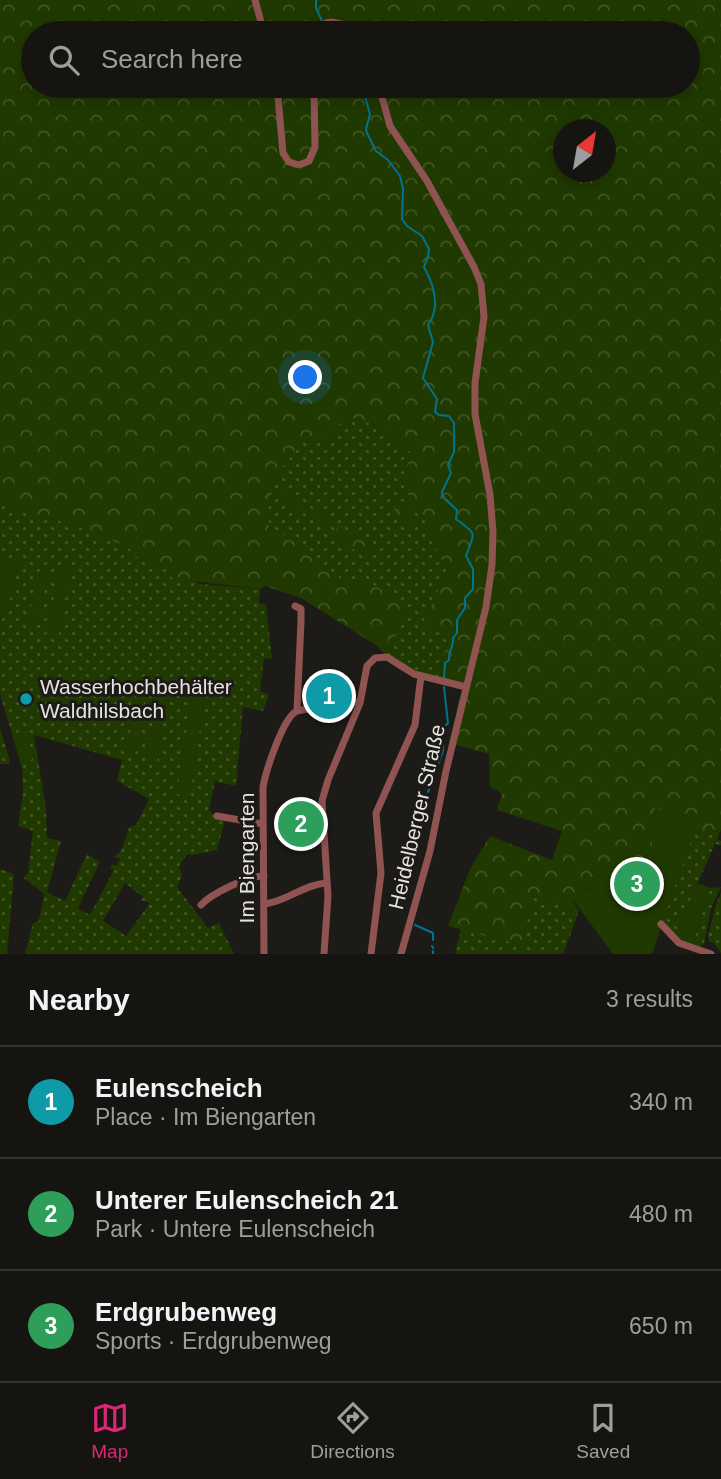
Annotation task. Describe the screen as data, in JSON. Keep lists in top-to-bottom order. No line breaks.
{"streets":{"street":["Heidelberger Straße","Im Biengarten"]},"places":["Wasserhochbehälter Waldhilsbach"],"north":"top right","page":{"search":"Search here","pins":["1","2","3"],"heading":["Nearby","3 results"],"list":[{"mark":"1","name":"Eulenscheich","note":"Place · Im Biengarten","value":"340 m"},{"mark":"2","name":"Unterer Eulenscheich 21","note":"Park · Untere Eulenscheich","value":"480 m"},{"mark":"3","name":"Erdgrubenweg","note":"Sports · Erdgrubenweg","value":"650 m"}],"nav":["Map","Directions","Saved"]}}
